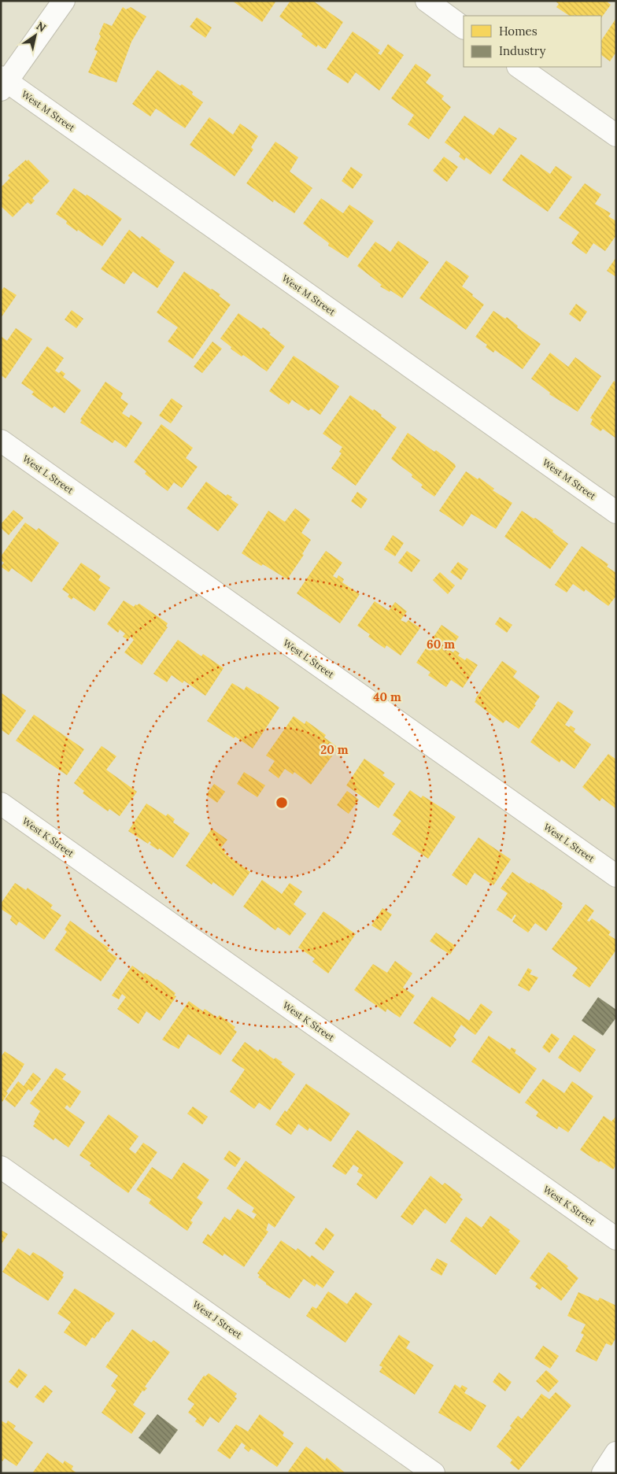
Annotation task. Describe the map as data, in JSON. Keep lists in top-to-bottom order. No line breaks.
{"streets":{"street":["West M Street","West L Street","West K Street","West J Street"]},"legend":["Homes","Industry"],"north":"top right","rings":["60 m","40 m","20 m"]}
